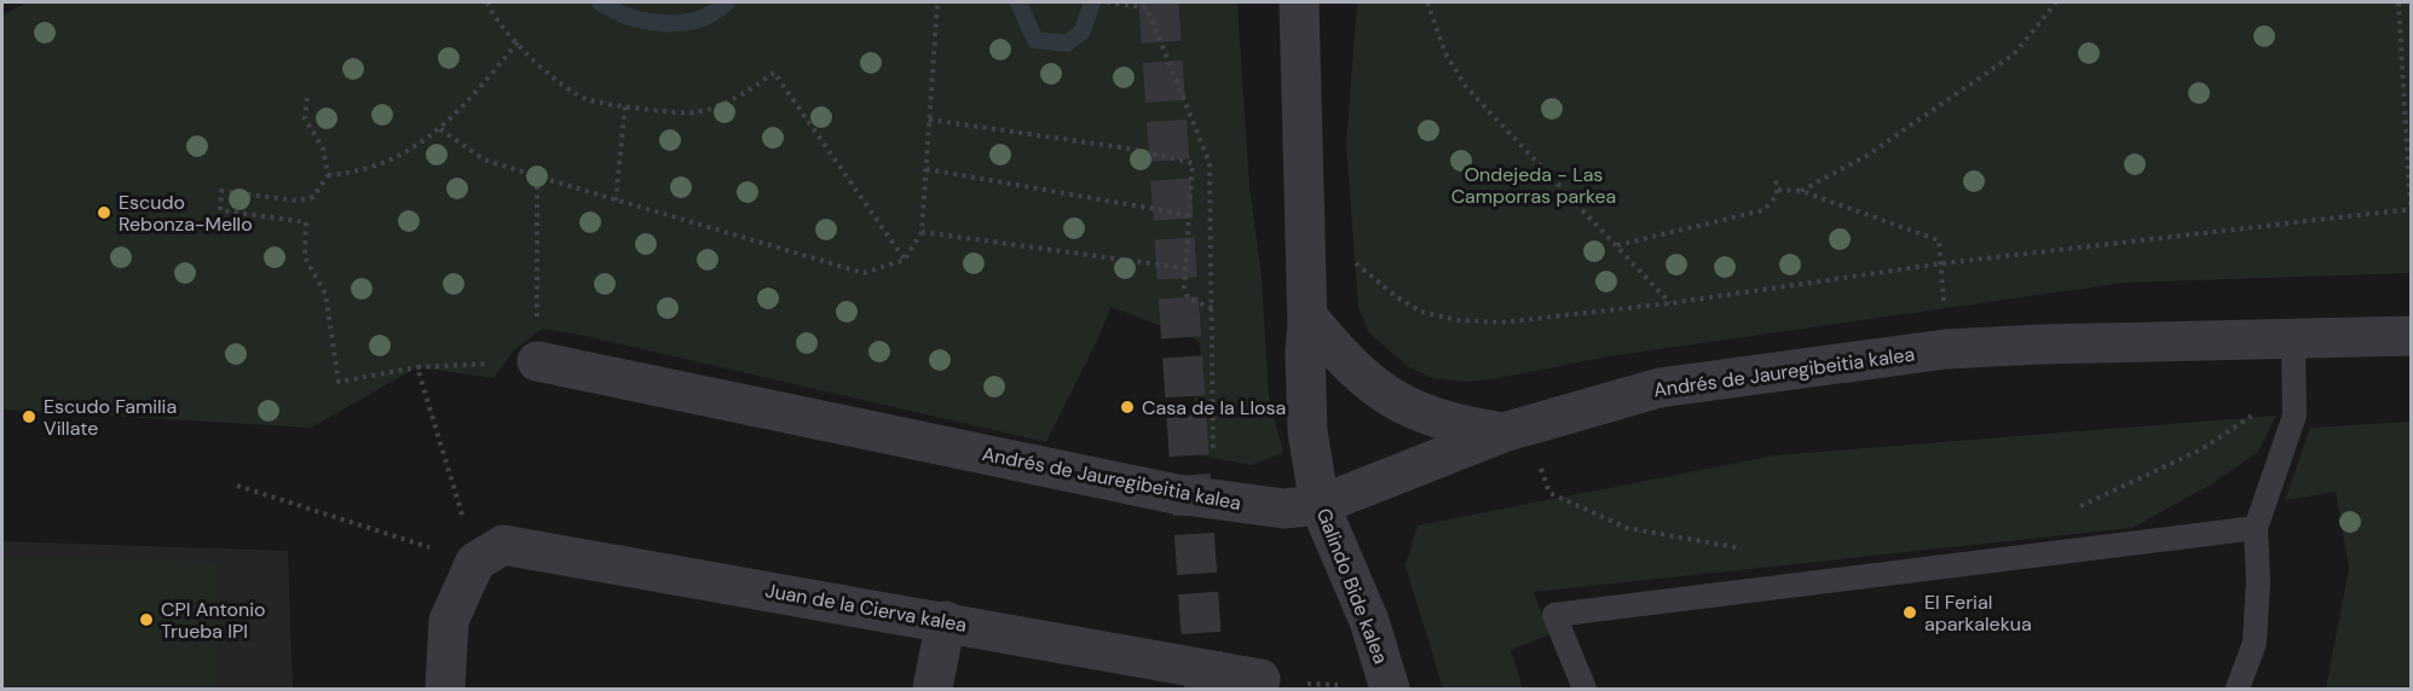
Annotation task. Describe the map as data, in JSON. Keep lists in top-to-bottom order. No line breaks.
{"streets":{"street":["Andrés de Jauregibeitia kalea","Galindo Bide kalea","Juan de la Cierva kalea"]},"crossings":[["Andrés de Jauregibeitia kalea","Galindo Bide kalea"]],"parks":["Ondejeda - Las Camporras parkea"],"places":["Escudo Rebonza-Mello","Casa de la Llosa","Escudo Familia Villate","El Ferial aparkalekua","CPI Antonio Trueba IPI"]}
